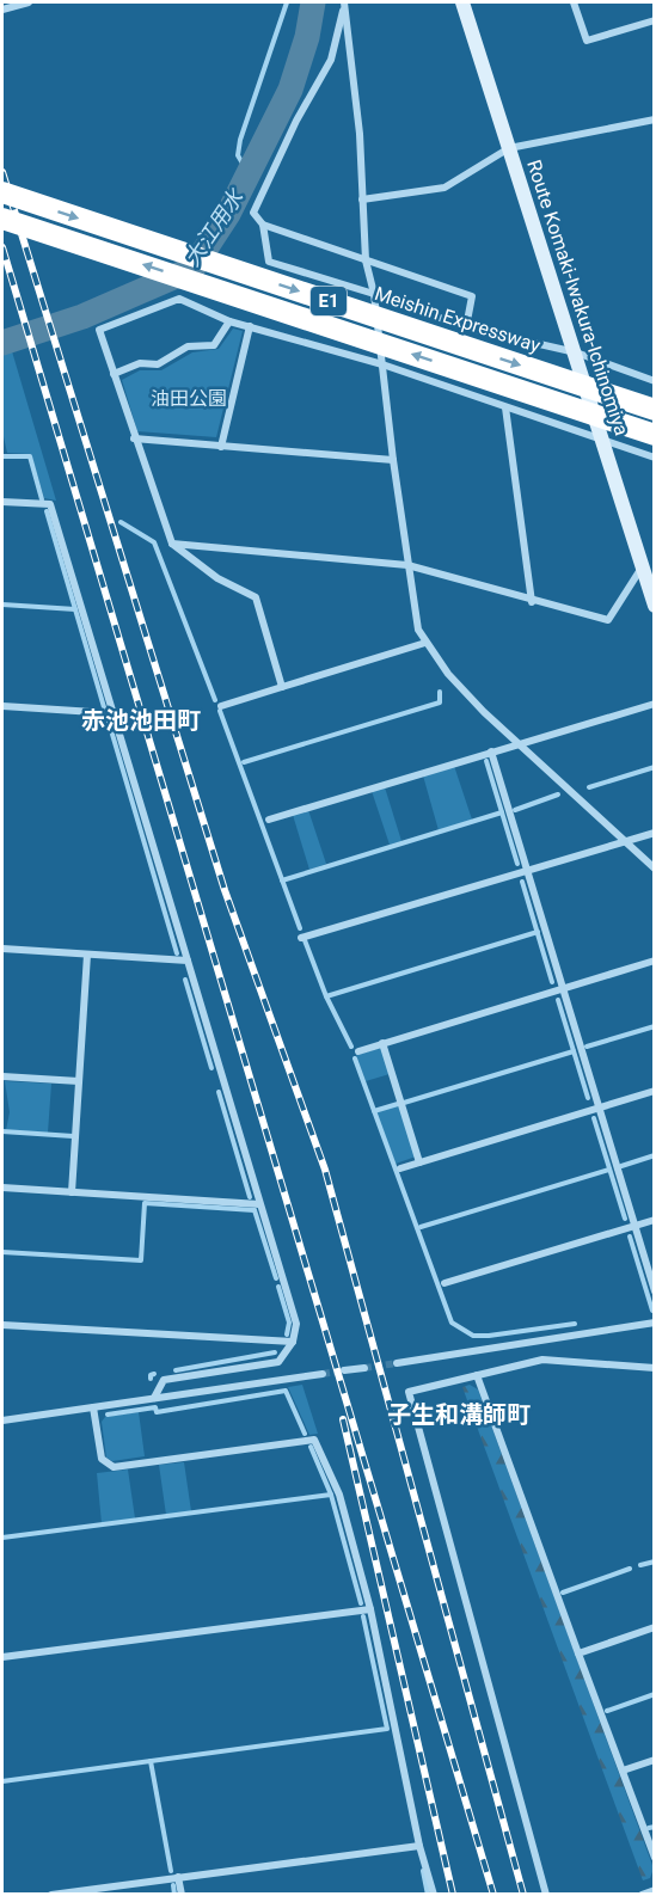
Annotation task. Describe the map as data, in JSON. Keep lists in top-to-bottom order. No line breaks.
{"streets":{"highway":["E1","Meishin Expressway"],"main road":["Route Komaki-Iwakura-Ichinomiya"]},"districts":["赤池池田町","子生和溝師町"],"water":["大江用水"],"parks":["油田公園"]}
